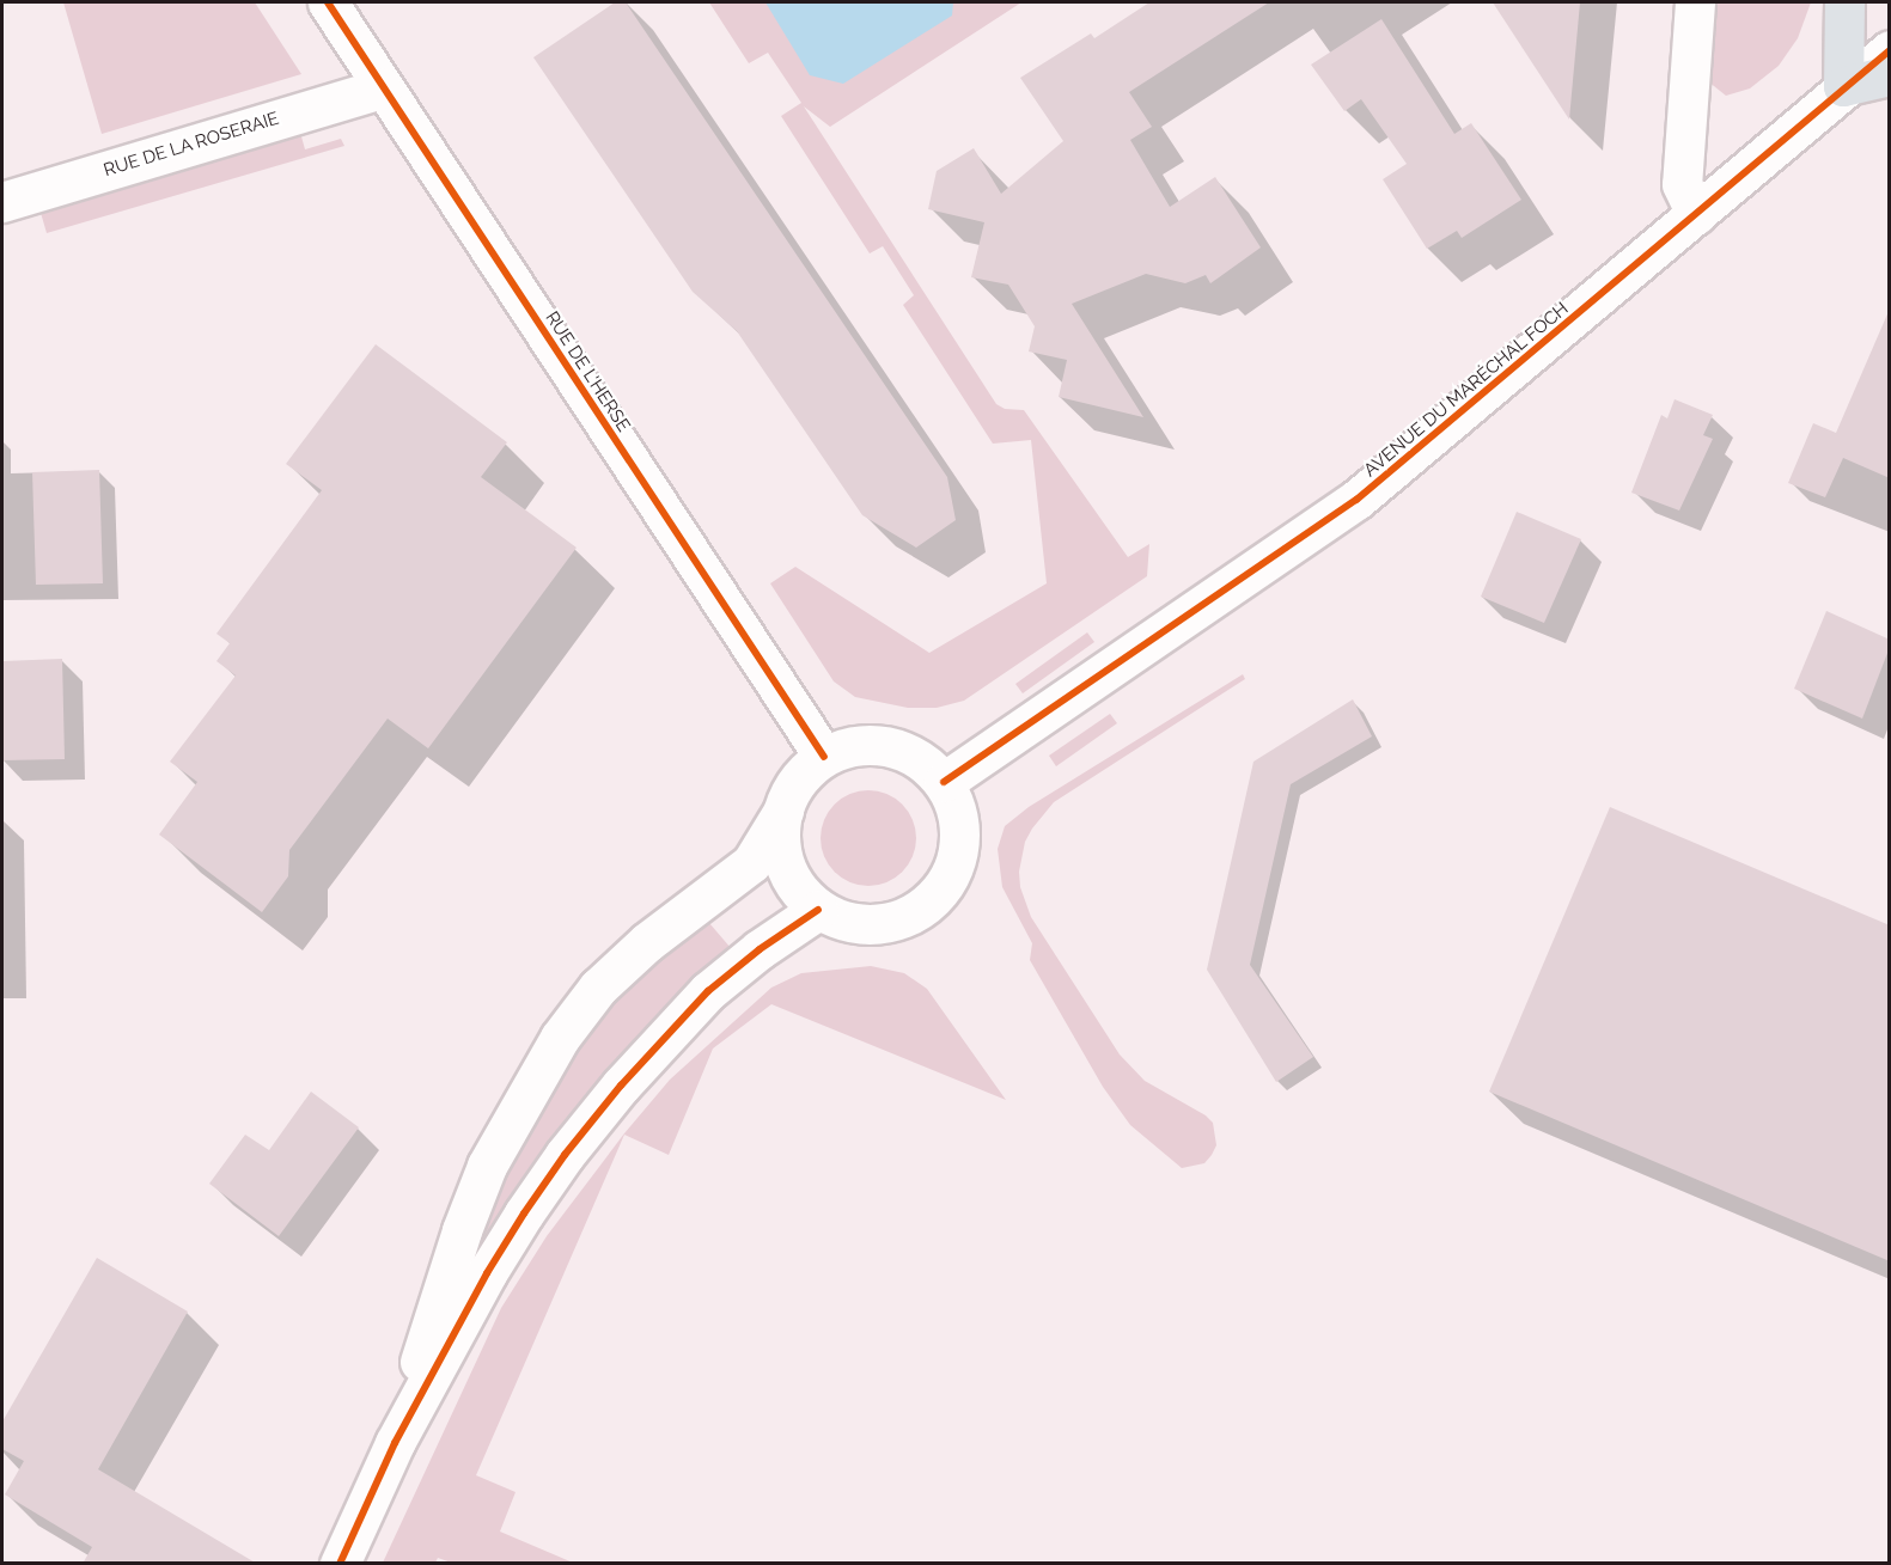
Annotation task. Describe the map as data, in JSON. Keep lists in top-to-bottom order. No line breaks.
{"streets":{"street":["RUE DE LA ROSERAIE","RUE DE L'HERSE","AVENUE DU MARÉCHAL FOCH"]},"crossings":[["RUE DE LA ROSERAIE","RUE DE L'HERSE"],["RUE DE L'HERSE","AVENUE DU MARÉCHAL FOCH"]]}
